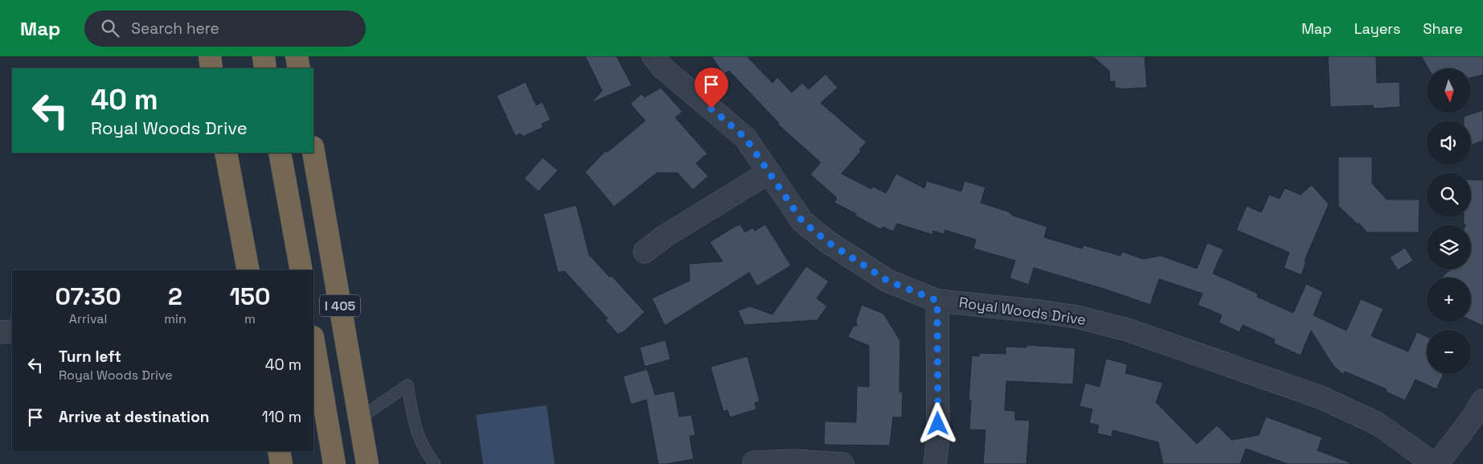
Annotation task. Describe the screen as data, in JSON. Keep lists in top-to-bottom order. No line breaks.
{"streets":{"highway":["I 405"],"street":["Royal Woods Drive"]},"north":"bottom","page":{"header":"Map","search":"Search here","nav":["Map","Layers","Share"],"map_buttons":["+","−"],"turn":["40 m","Royal Woods Drive"],"eta":["07:30","Arrival","2","min","150","m"],"list":[{"name":"Turn left","note":"Royal Woods Drive","value":"40 m"},{"name":"Arrive at destination","value":"110 m"}]}}
